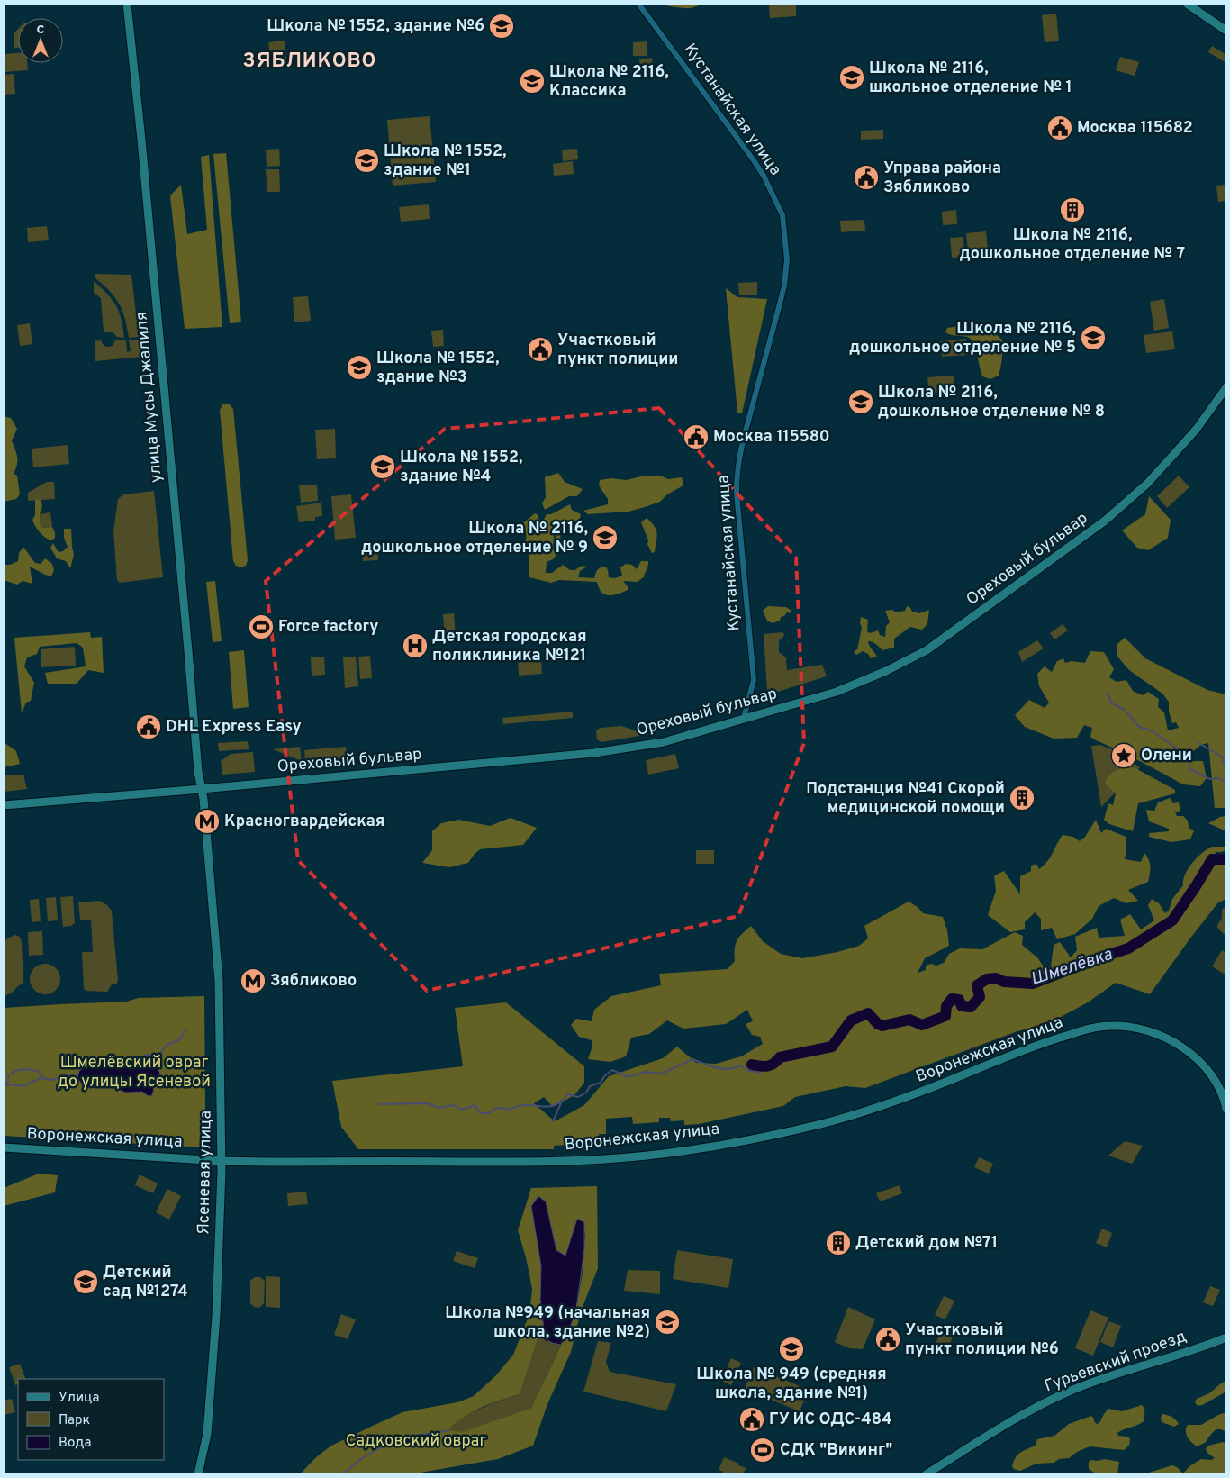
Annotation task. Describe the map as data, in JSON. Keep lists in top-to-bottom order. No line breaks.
{"streets":{"street":["Кустанайская улица","улица Мусы Джалиля","Ореховый бульвар","Воронежская улица","Ясеневая улица","Гурьевский проезд"]},"crossings":[["Кустанайская улица","Ореховый бульвар"],["улица Мусы Джалиля","Ореховый бульвар"],["улица Мусы Джалиля","Ясеневая улица"],["Ореховый бульвар","Ясеневая улица"],["Воронежская улица","Ясеневая улица"]],"districts":["ЗЯБЛИКОВО"],"water":["Шмелёвка"],"parks":["Шмелёвский овраг до улицы Ясеневой","Садковский овраг"],"places":{"school or university":["Школа № 1552, здание №6","Школа № 2116, школьное отделение № 1","Школа № 2116, Классика","Школа № 1552, здание №1","Школа № 2116, дошкольное отделение № 5","Школа № 1552, здание №3","Школа № 2116, дошкольное отделение № 8","Школа № 1552, здание №4","Школа № 2116, дошкольное отделение № 9","Детский сад №1274","Школа №949 (начальная школа, здание №2)","Школа № 949 (средняя школа, здание №1)"],"public building":["Москва 115682","Управа района Зябликово","Участковый пункт полиции","Москва 115580","DHL Express Easy","Участковый пункт полиции №6","ГУ ИС ОДС-484"],"building":["Школа № 2116, дошкольное отделение № 7","Подстанция №41 Скорой медицинской помощи","Детский дом №71"],"sports":["Force factory","СДК \"Викинг\""],"hospital":["Детская городская поликлиника №121"],"place":["Олени"],"metro station":["Красногвардейская","Зябликово"]},"legend":["Улица","Парк","Вода"],"north":"top"}
